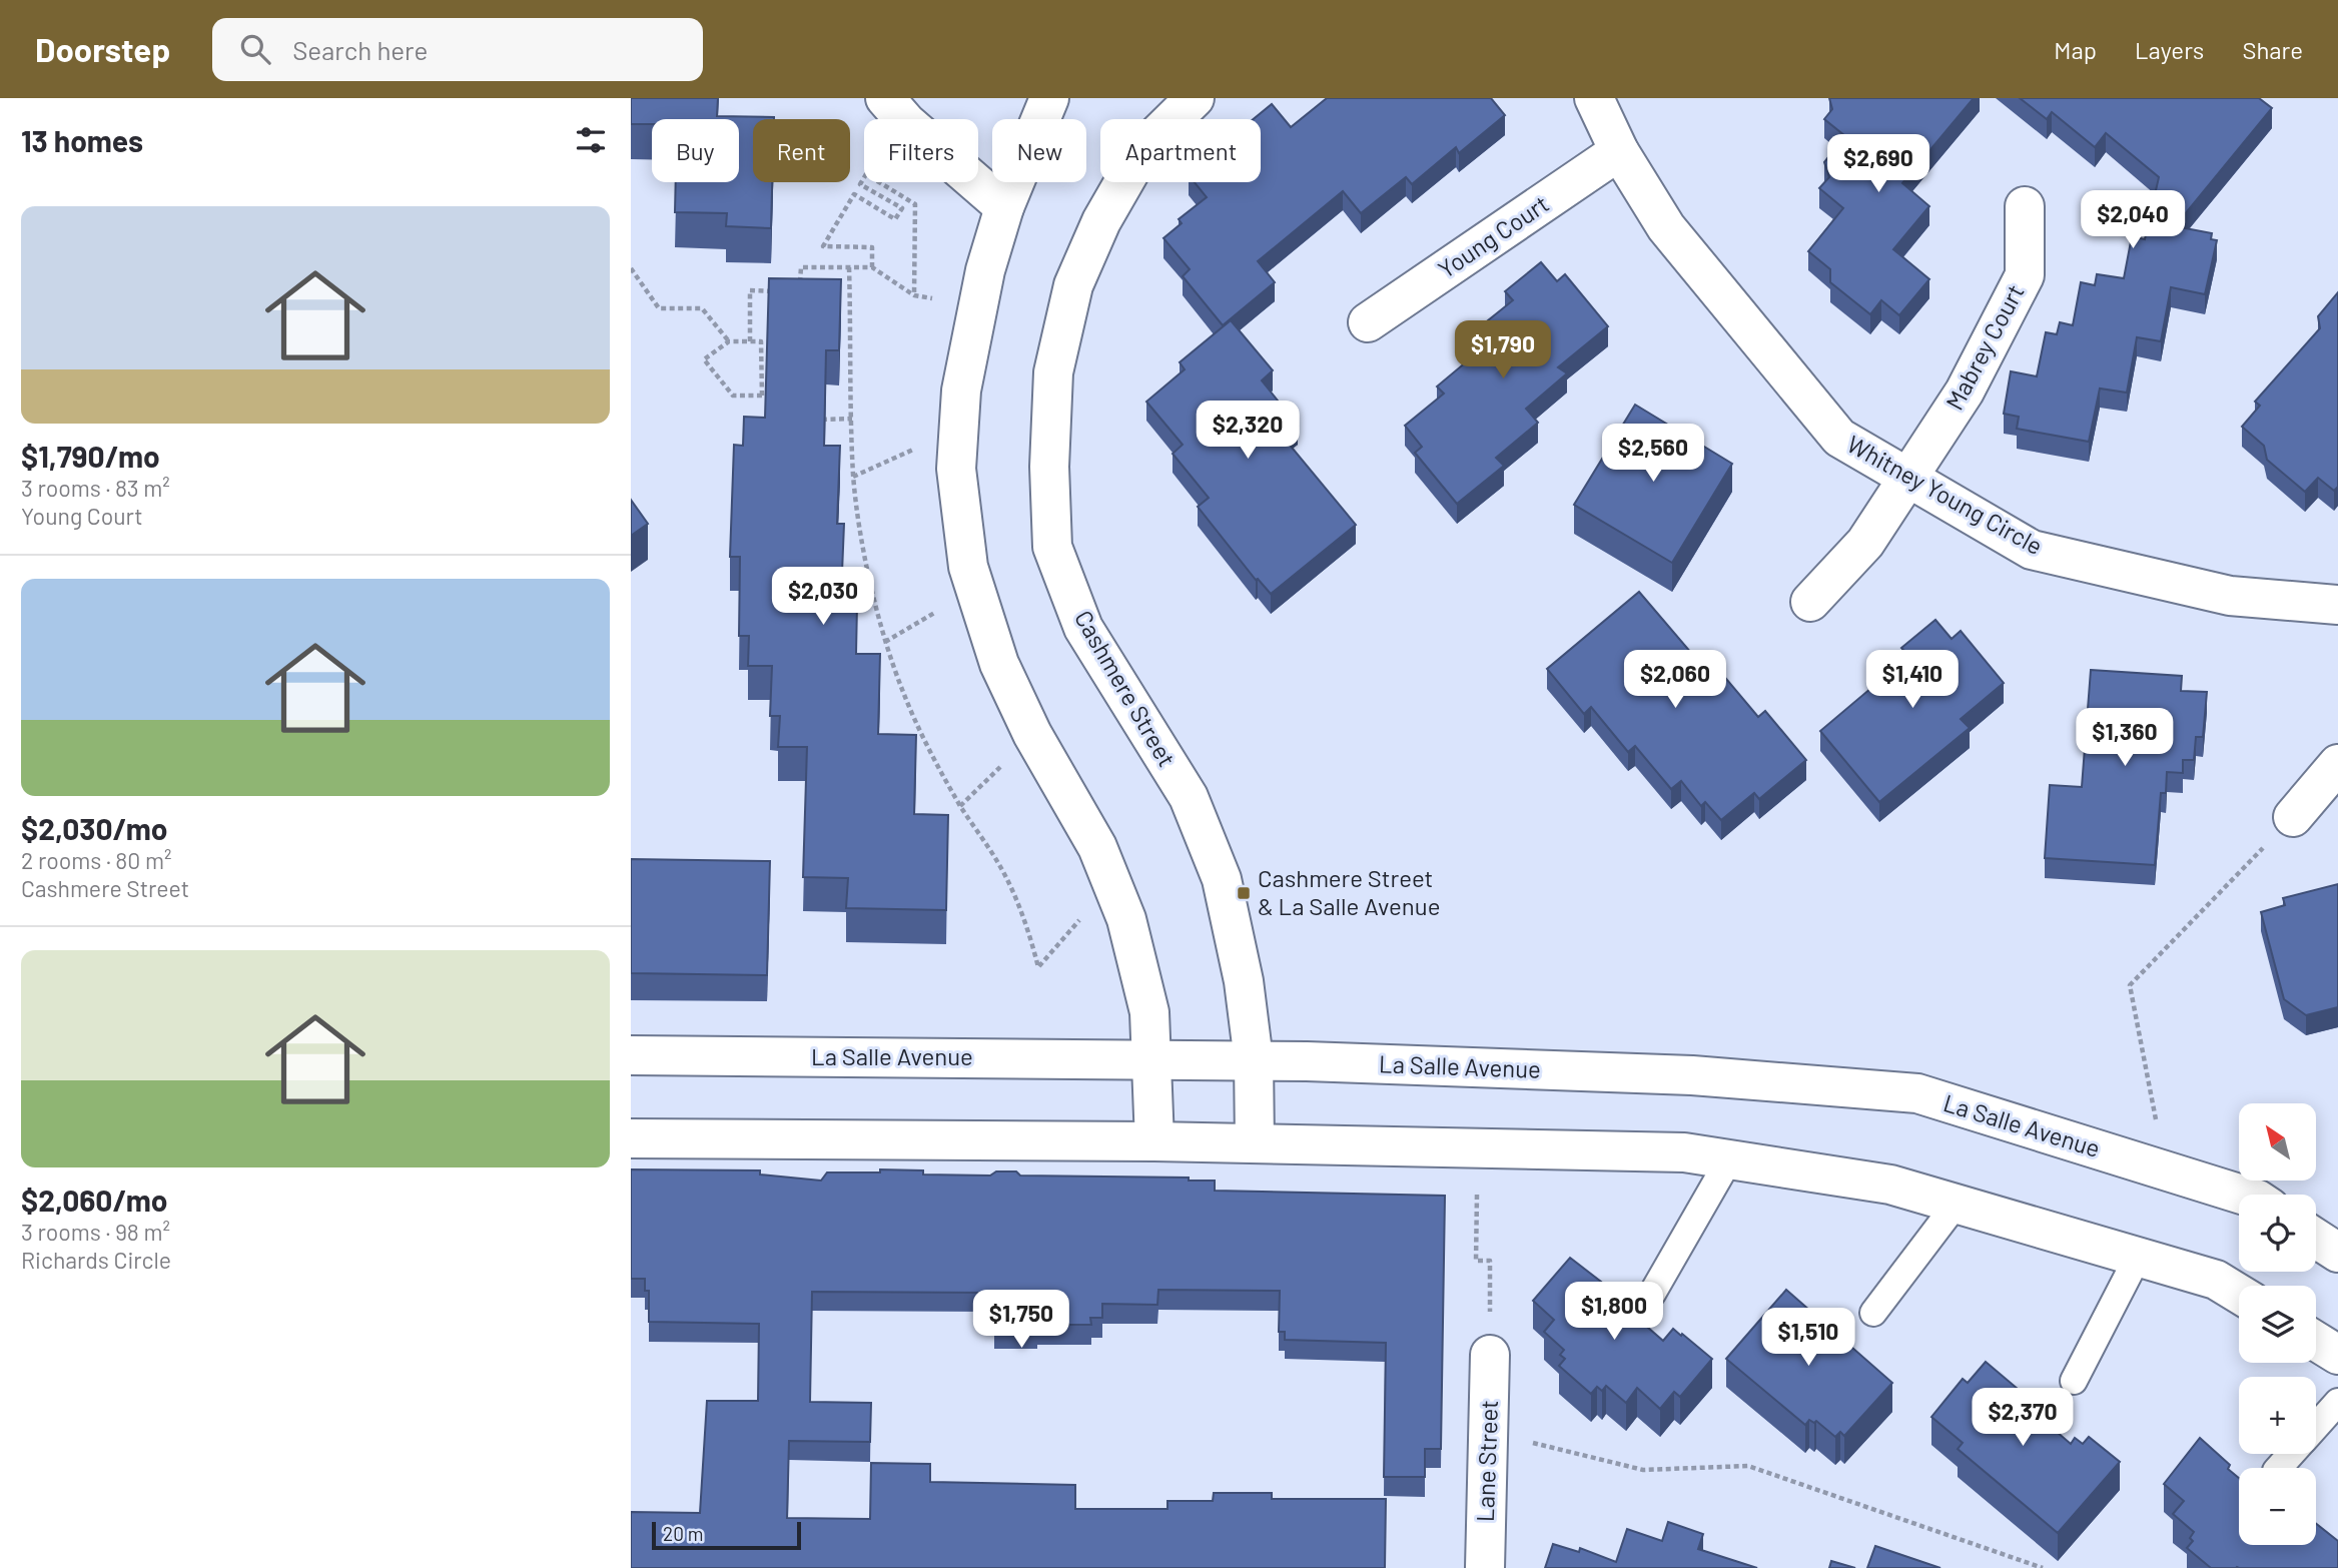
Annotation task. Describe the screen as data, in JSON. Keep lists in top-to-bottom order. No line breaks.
{"streets":{"street":["Young Court","Mabrey Court","Whitney Young Circle","Cashmere Street","La Salle Avenue","Lane Street"]},"crossings":[["Young Court","Whitney Young Circle"],["Mabrey Court","Whitney Young Circle"],["Cashmere Street","La Salle Avenue"]],"places":{"transit":["Cashmere Street & La Salle Avenue"]},"scale_bar":"20 m","north":"top left","page":{"header":"Doorstep","search":"Search here","nav":["Map","Layers","Share"],"heading":"13 homes","chip":["Buy","Rent","Filters","New","Apartment"],"price":["$2,690","$2,040","$1,790","$2,320","$2,560","$2,030","$2,060","$1,410","$1,360","$1,800","$1,750","$1,510","$2,370"],"list":[{"name":"$1,790/mo","note":"3 rooms · 83 m² · Young Court"},{"name":"$2,030/mo","note":"2 rooms · 80 m² · Cashmere Street"},{"name":"$2,060/mo","note":"3 rooms · 98 m² · Richards Circle"}],"map_buttons":["+","−"],"scale":"20 m"}}
